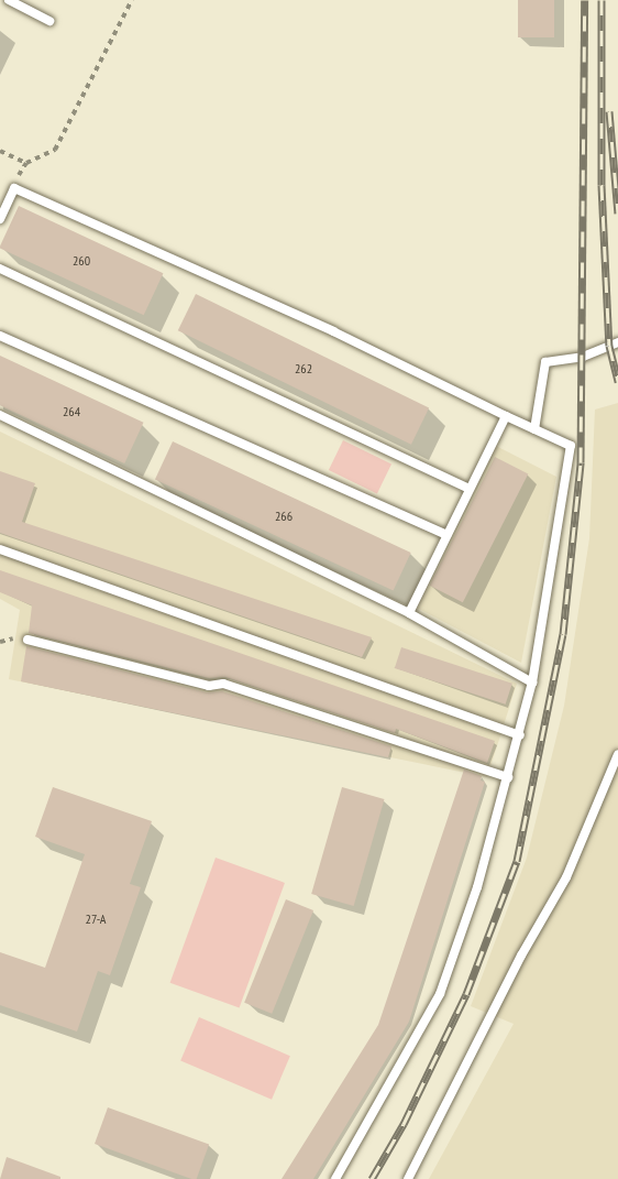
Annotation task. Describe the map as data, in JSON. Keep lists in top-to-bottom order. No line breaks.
{"house_numbers":["260","262","264","266","27-А"]}
